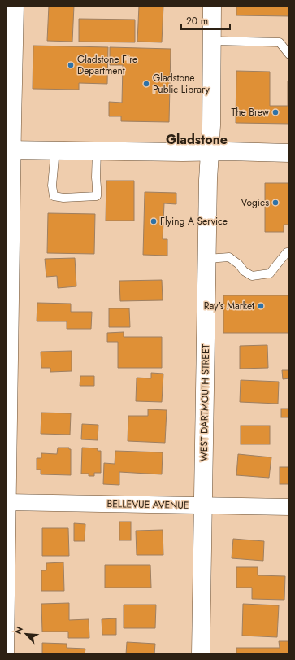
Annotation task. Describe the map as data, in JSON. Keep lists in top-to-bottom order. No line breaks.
{"streets":{"street":["WEST DARTMOUTH STREET","BELLEVUE AVENUE"]},"crossings":[["WEST DARTMOUTH STREET","BELLEVUE AVENUE"]],"districts":["Gladstone"],"places":["Gladstone Fire Department","Gladstone Public Library","The Brew","Vogies","Flying A Service","Ray's Market"],"scale_bar":"20 m","north":"top left"}
